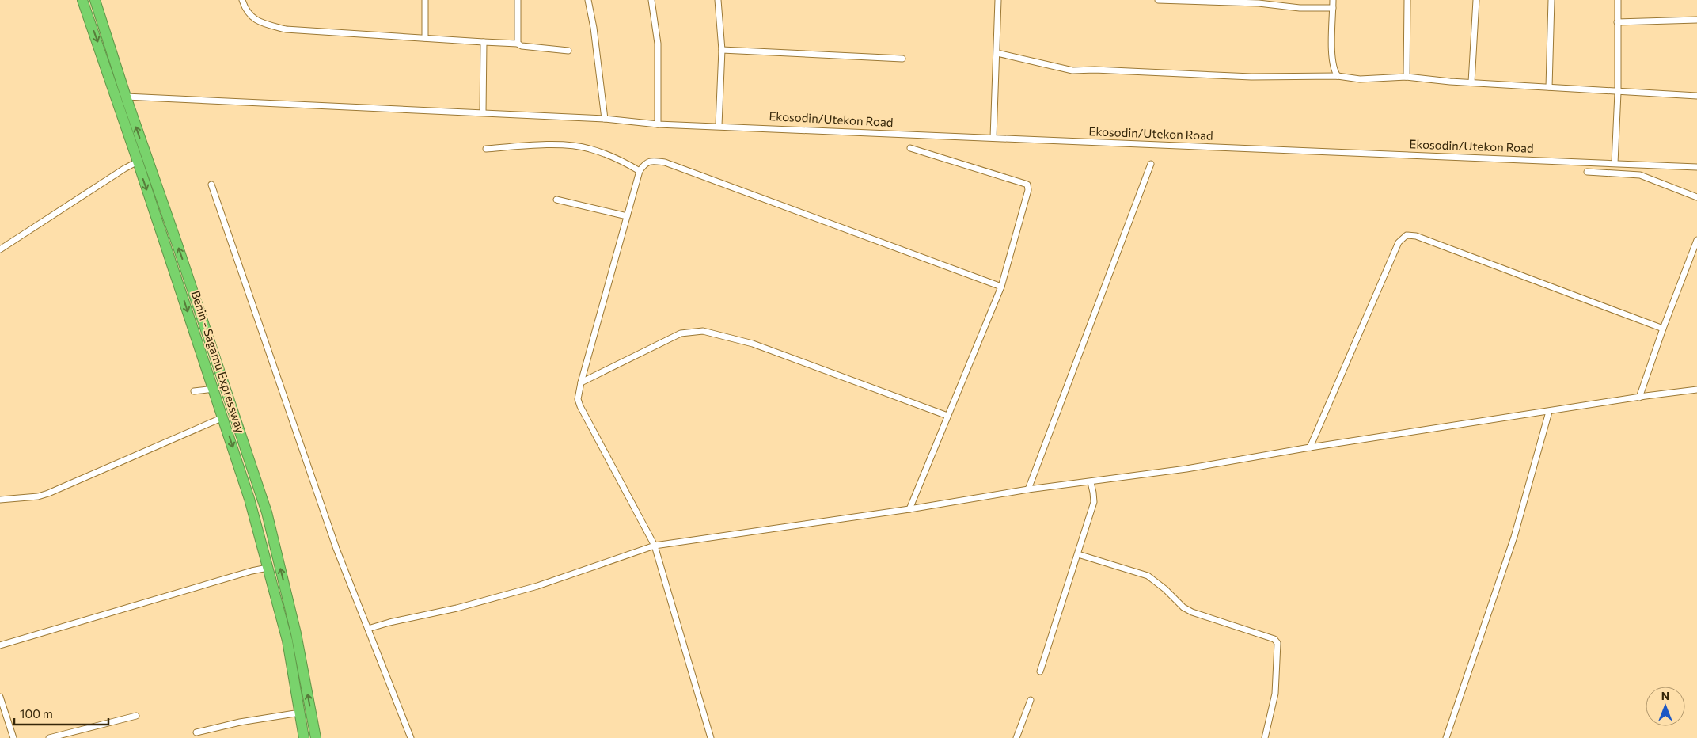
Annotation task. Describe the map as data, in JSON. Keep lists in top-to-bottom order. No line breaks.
{"streets":{"highway":["Benin - Sagamu Expressway"],"street":["Ekosodin/Utekon Road"]},"scale_bar":"100 m","north":"top"}
